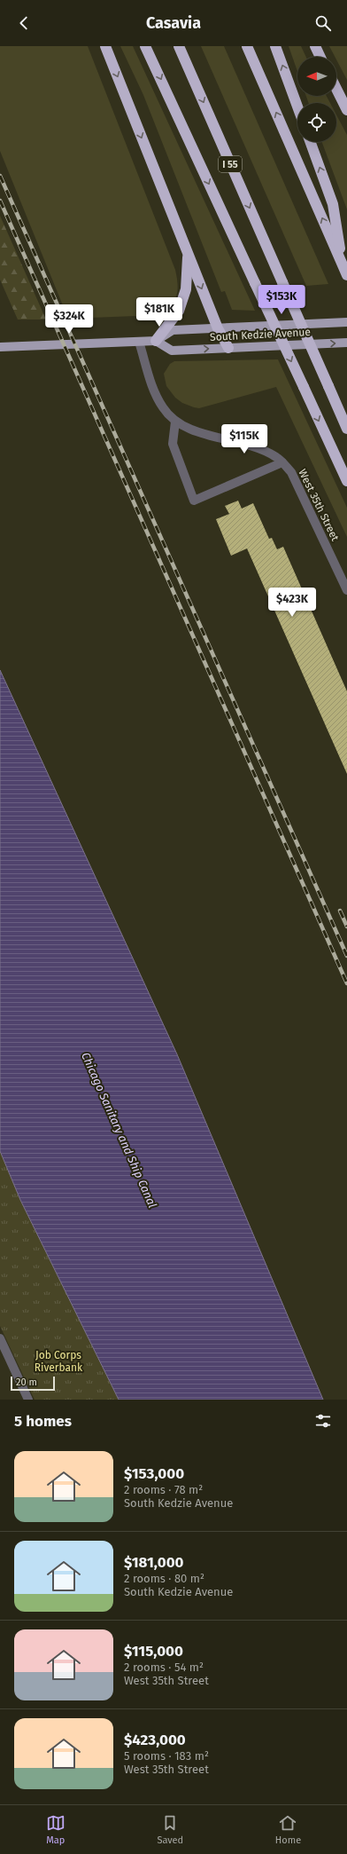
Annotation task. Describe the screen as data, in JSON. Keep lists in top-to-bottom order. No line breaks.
{"streets":{"highway":["I 55"],"main road":["South Kedzie Avenue"],"street":["West 35th Street"]},"crossings":[["South Kedzie Avenue","West 35th Street"]],"water":["Chicago Sanitary and Ship Canal"],"parks":["Job Corps Riverbank"],"scale_bar":"20 m","north":"left","page":{"header":"Casavia","price":["$153K","$181K","$324K","$115K","$423K"],"scale":"20 m","heading":"5 homes","list":[{"name":"$153,000","note":"2 rooms · 78 m² · South Kedzie Avenue"},{"name":"$181,000","note":"2 rooms · 80 m² · South Kedzie Avenue"},{"name":"$115,000","note":"2 rooms · 54 m² · West 35th Street"},{"name":"$423,000","note":"5 rooms · 183 m² · West 35th Street"}],"tabs":["Map","Saved","Home"]}}
